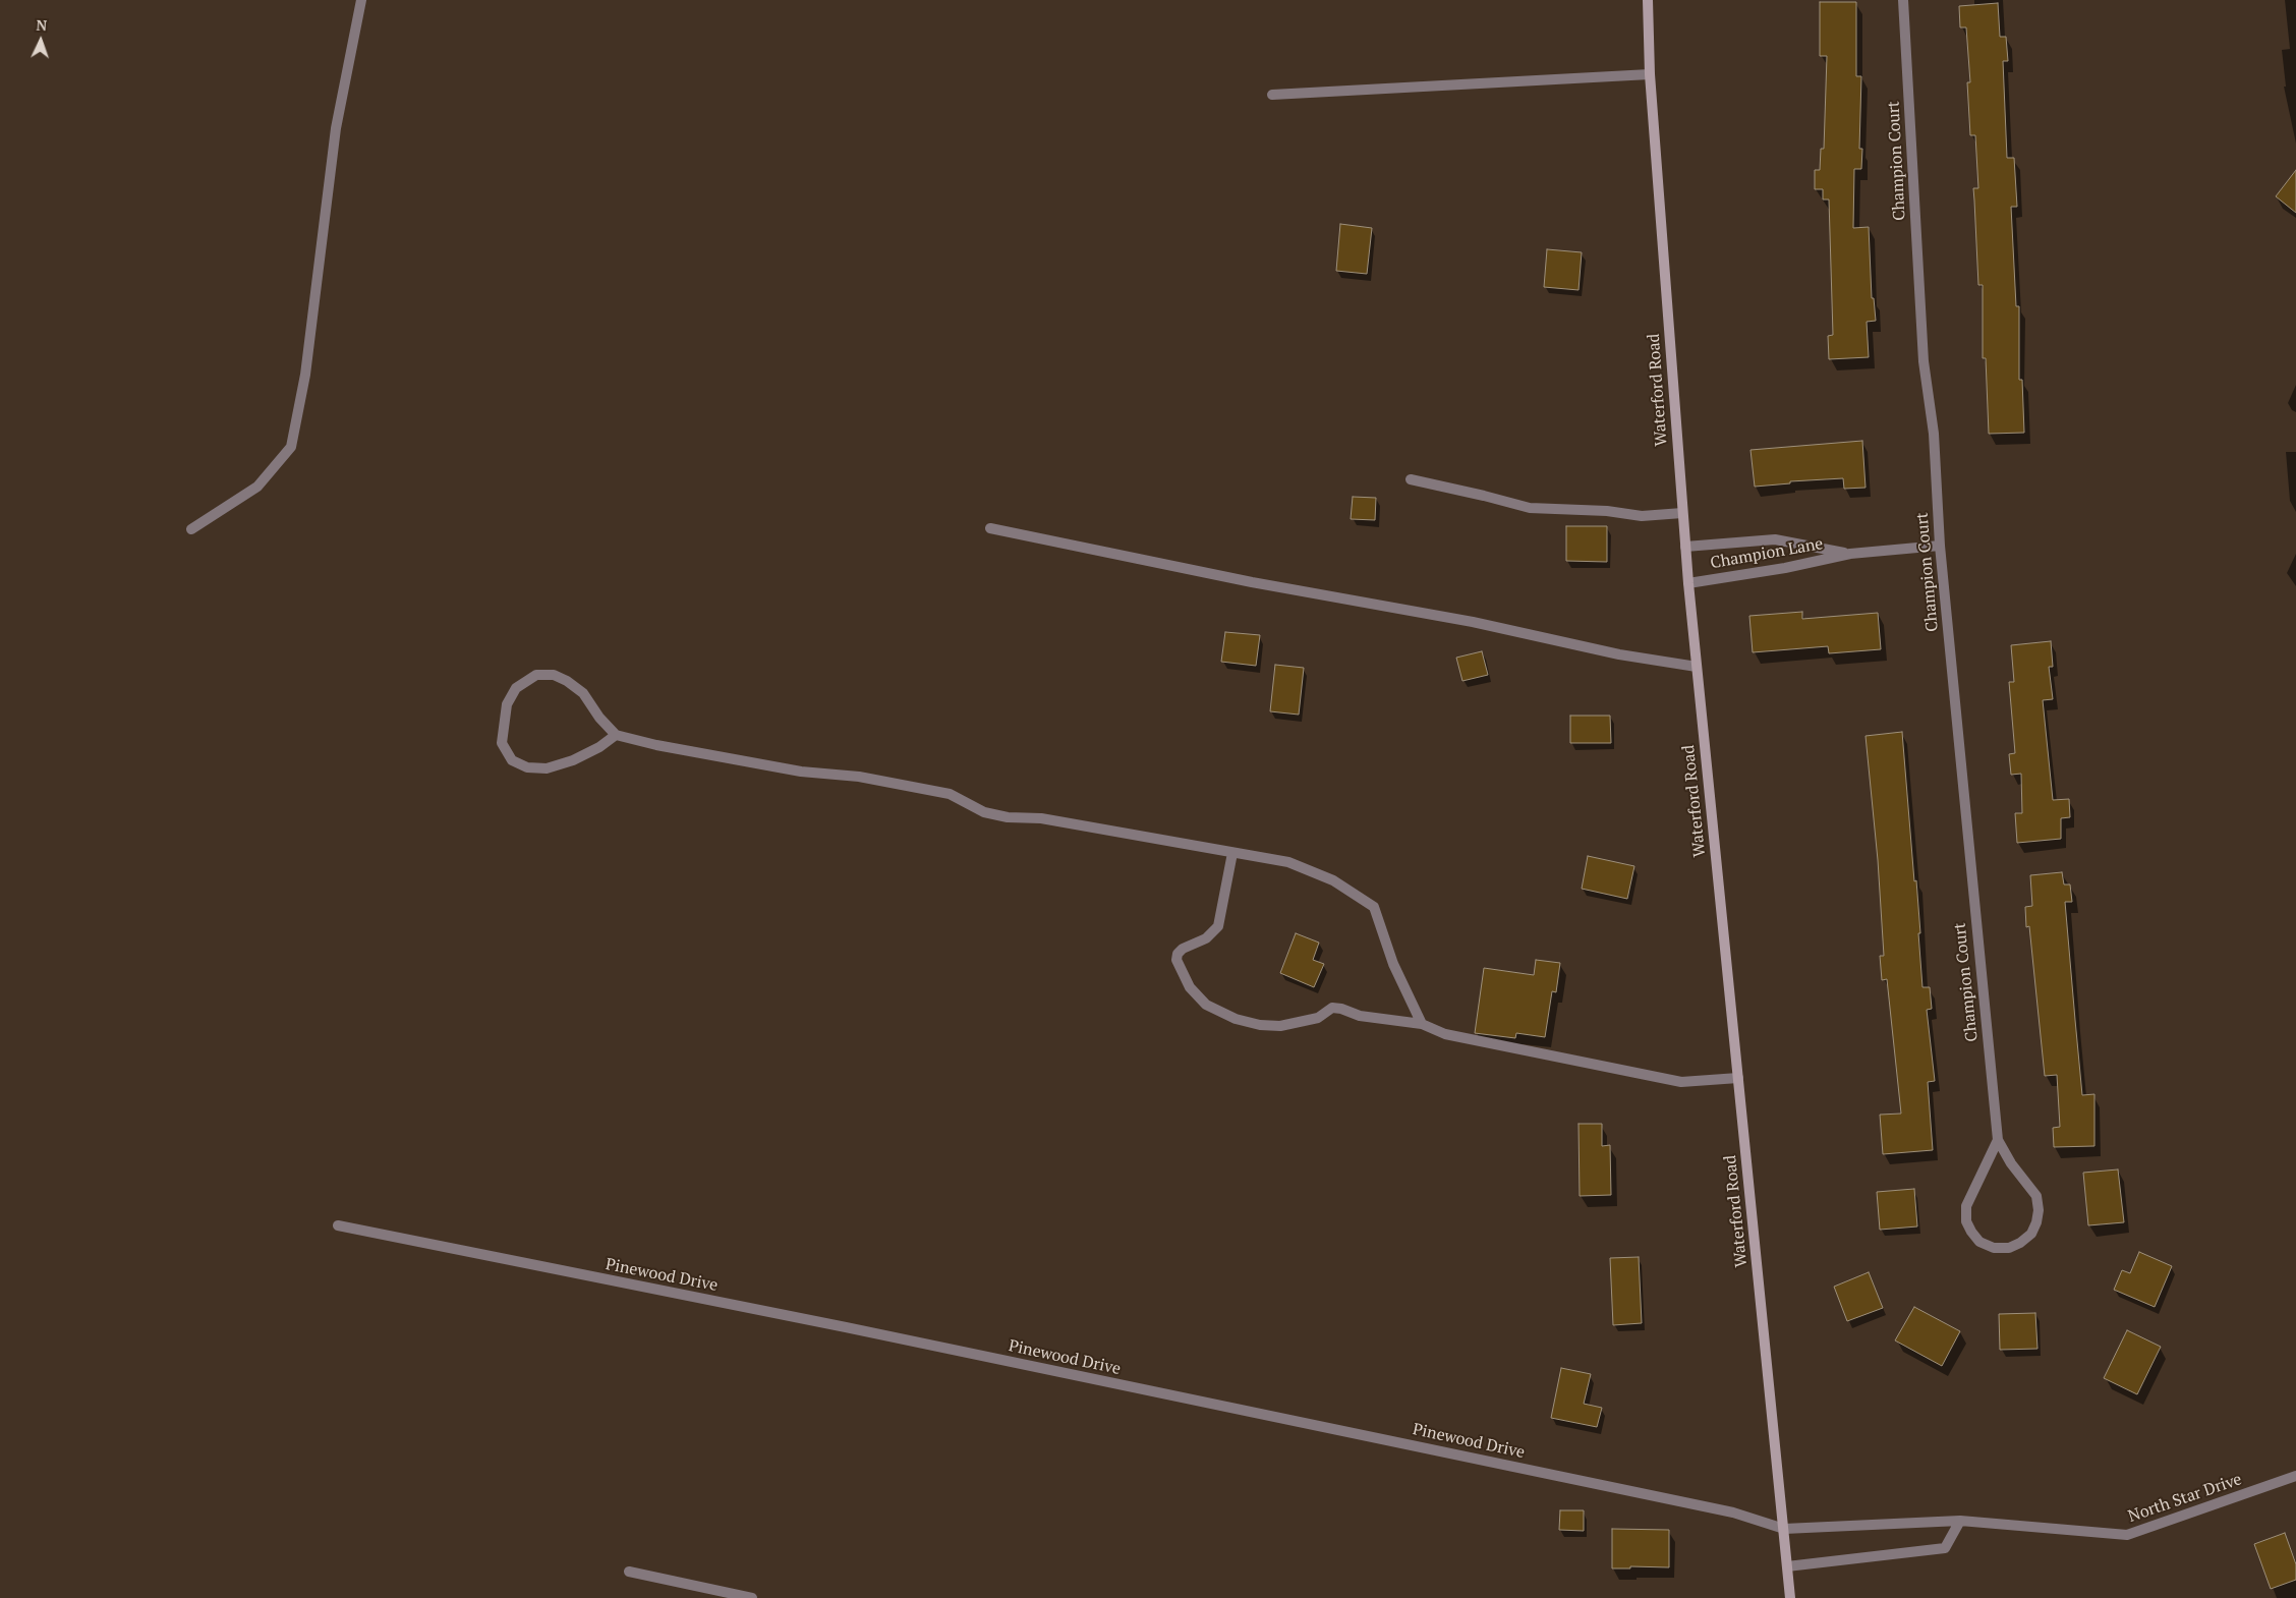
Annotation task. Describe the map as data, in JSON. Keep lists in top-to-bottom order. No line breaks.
{"streets":{"main road":["Waterford Road"],"street":["Champion Court","Champion Lane","Pinewood Drive","North Star Drive"]},"crossings":[["Champion Court","Champion Lane"],["Waterford Road","Champion Lane"],["Waterford Road","Pinewood Drive"],["Waterford Road","North Star Drive"],["Pinewood Drive","North Star Drive"]],"north":"top"}
